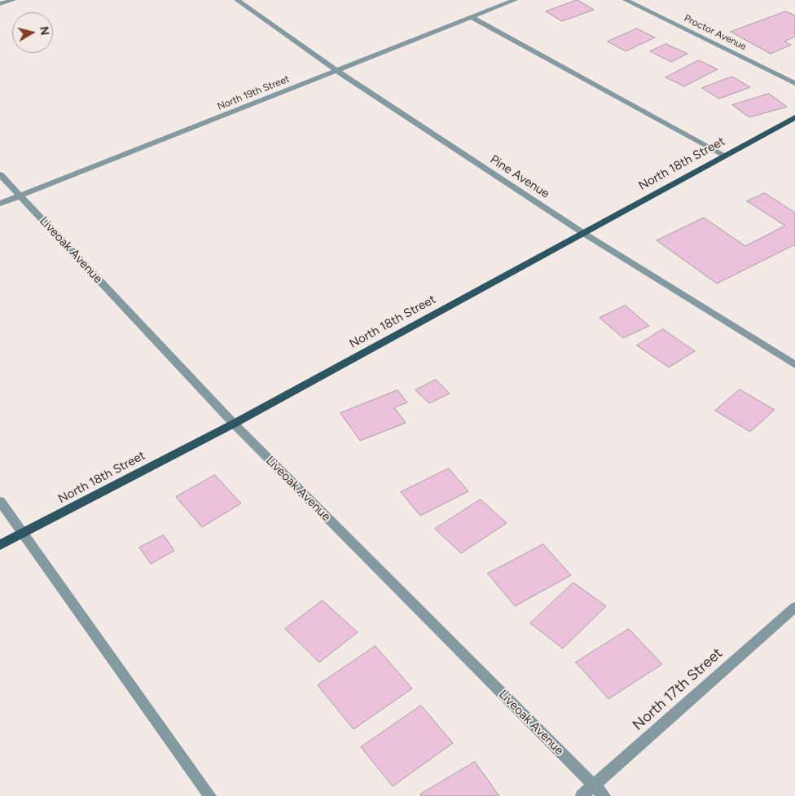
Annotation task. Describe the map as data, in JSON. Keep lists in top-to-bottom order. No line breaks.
{"streets":{"main road":["North 18th Street"],"street":["Proctor Avenue","North 19th Street","Pine Avenue","Liveoak Avenue","North 17th Street"]},"crossings":[["North 19th Street","Pine Avenue"],["North 19th Street","Liveoak Avenue"],["North 18th Street","Pine Avenue"],["North 18th Street","Liveoak Avenue"],["Liveoak Avenue","North 17th Street"]],"north":"right"}
